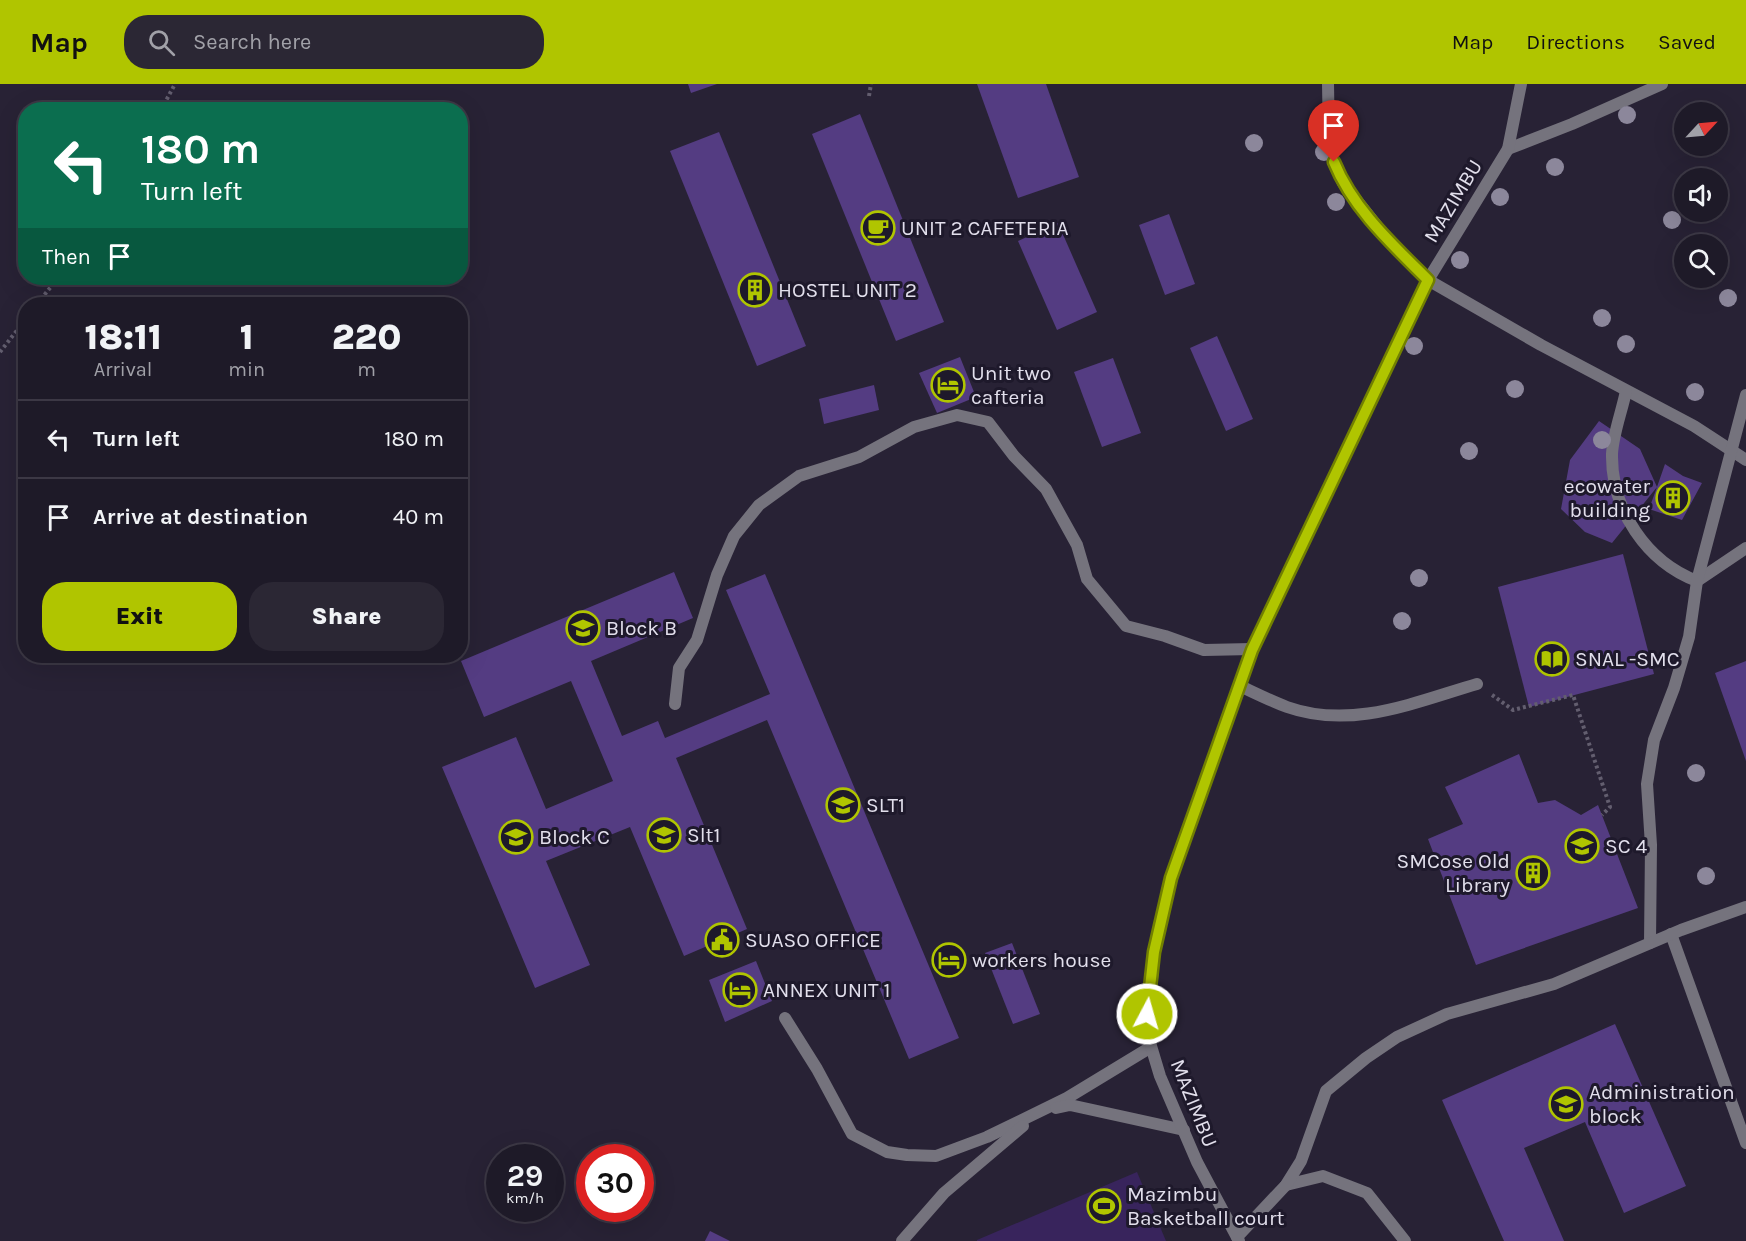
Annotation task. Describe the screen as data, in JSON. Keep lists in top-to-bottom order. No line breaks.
{"streets":{"street":["MAZIMBU"]},"places":{"cafe":["UNIT 2 CAFETERIA"],"building":["HOSTEL UNIT 2","ecowater building","SMCose Old Library"],"hotel":["Unit two cafteria","workers house","ANNEX UNIT 1"],"school or university":["Block B","SLT1","Slt1","Block C","SC 4","Administration block"],"library":["SNAL -SMC"],"public building":["SUASO OFFICE"],"sports":["Mazimbu Basketball court"]},"north":"top right","page":{"header":"Map","search":"Search here","nav":["Map","Directions","Saved"],"turn":["180 m","Turn left"],"then":"Then","eta":["18:11","Arrival","1","min","220","m"],"list":[{"name":"Turn left","value":"180 m"},{"name":"Arrive at destination","value":"40 m"}],"buttons":["Exit","Share"],"speed":"29 km/h","limit":"30"}}
